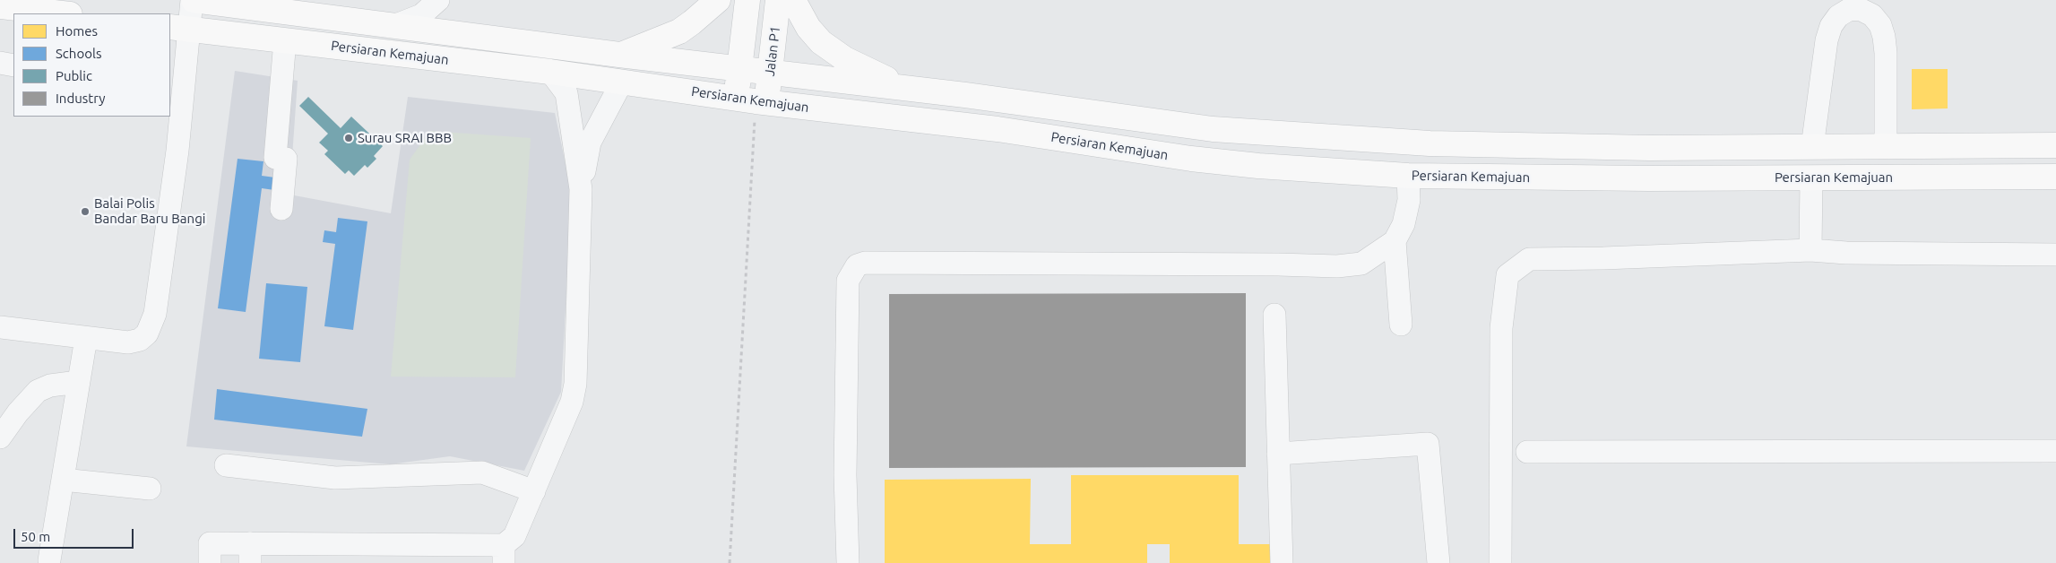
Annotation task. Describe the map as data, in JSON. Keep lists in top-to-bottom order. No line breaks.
{"streets":{"main road":["Jalan P1","Persiaran Kemajuan"]},"crossings":[["Jalan P1","Persiaran Kemajuan"]],"places":["Surau SRAI BBB","Balai Polis Bandar Baru Bangi"],"legend":["Homes","Schools","Public","Industry"],"scale_bar":"50 m"}
